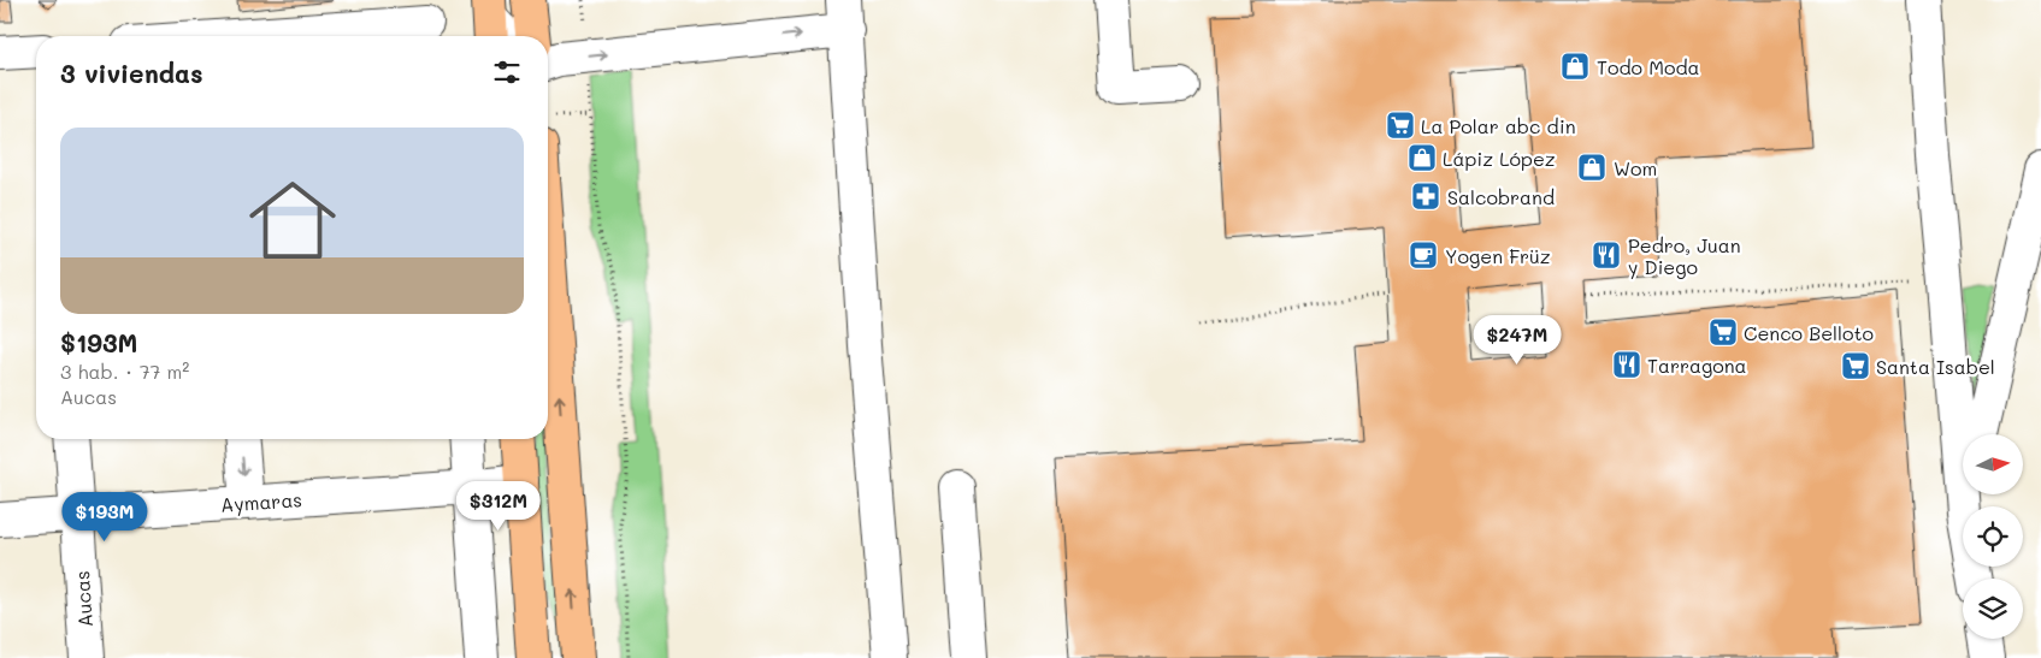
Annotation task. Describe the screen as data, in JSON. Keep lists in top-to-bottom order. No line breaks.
{"streets":{"street":["Aymaras","Aucas"]},"crossings":[["Aymaras","Aucas"]],"places":{"shop":["Todo Moda","Lápiz López","Wom"],"supermarket":["La Polar abc din","Cenco Belloto","Santa Isabel"],"pharmacy":["Salcobrand"],"cafe":["Yogen Früz"],"restaurant":["Pedro, Juan y Diego","Tarragona"]},"north":"right","page":{"heading":"3 viviendas","list":[{"name":"$193M","note":"3 hab. · 77 m² · Aucas"}],"price":["$247M","$312M","$193M"]}}
